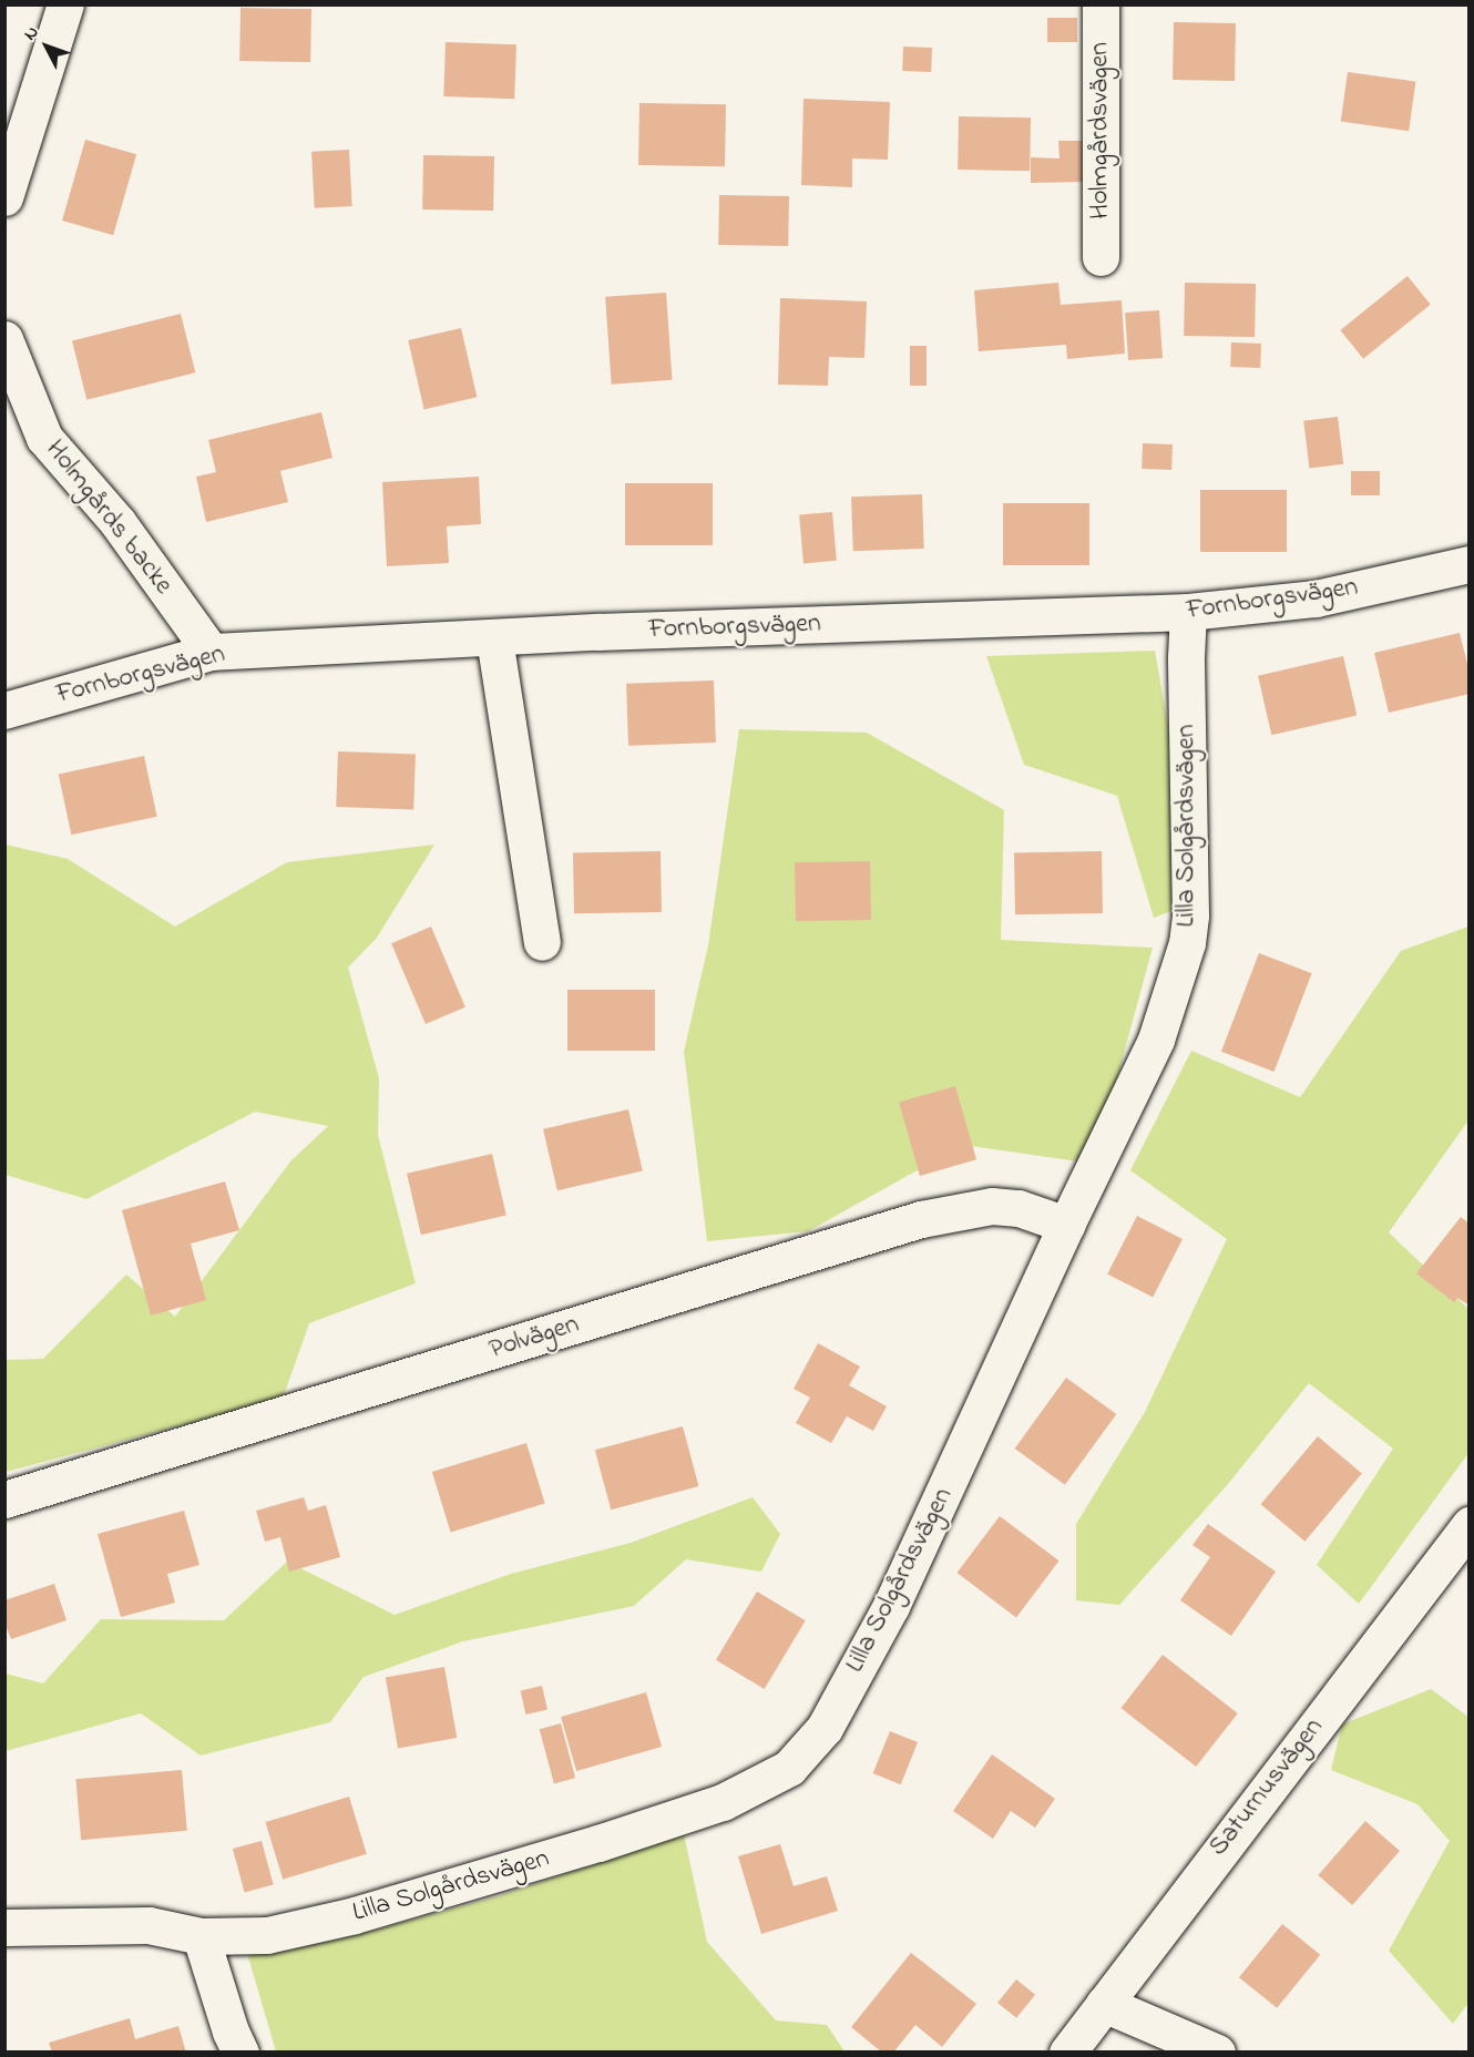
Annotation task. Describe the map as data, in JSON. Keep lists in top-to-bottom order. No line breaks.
{"streets":{"street":["Holmgårdsvägen","Holmgårds backe","Fornborgsvägen","Lilla Solgårdsvägen","Polvägen","Saturnusvägen"]},"crossings":[["Holmgårds backe","Fornborgsvägen"],["Fornborgsvägen","Lilla Solgårdsvägen"],["Lilla Solgårdsvägen","Polvägen"]],"north":"top left"}
